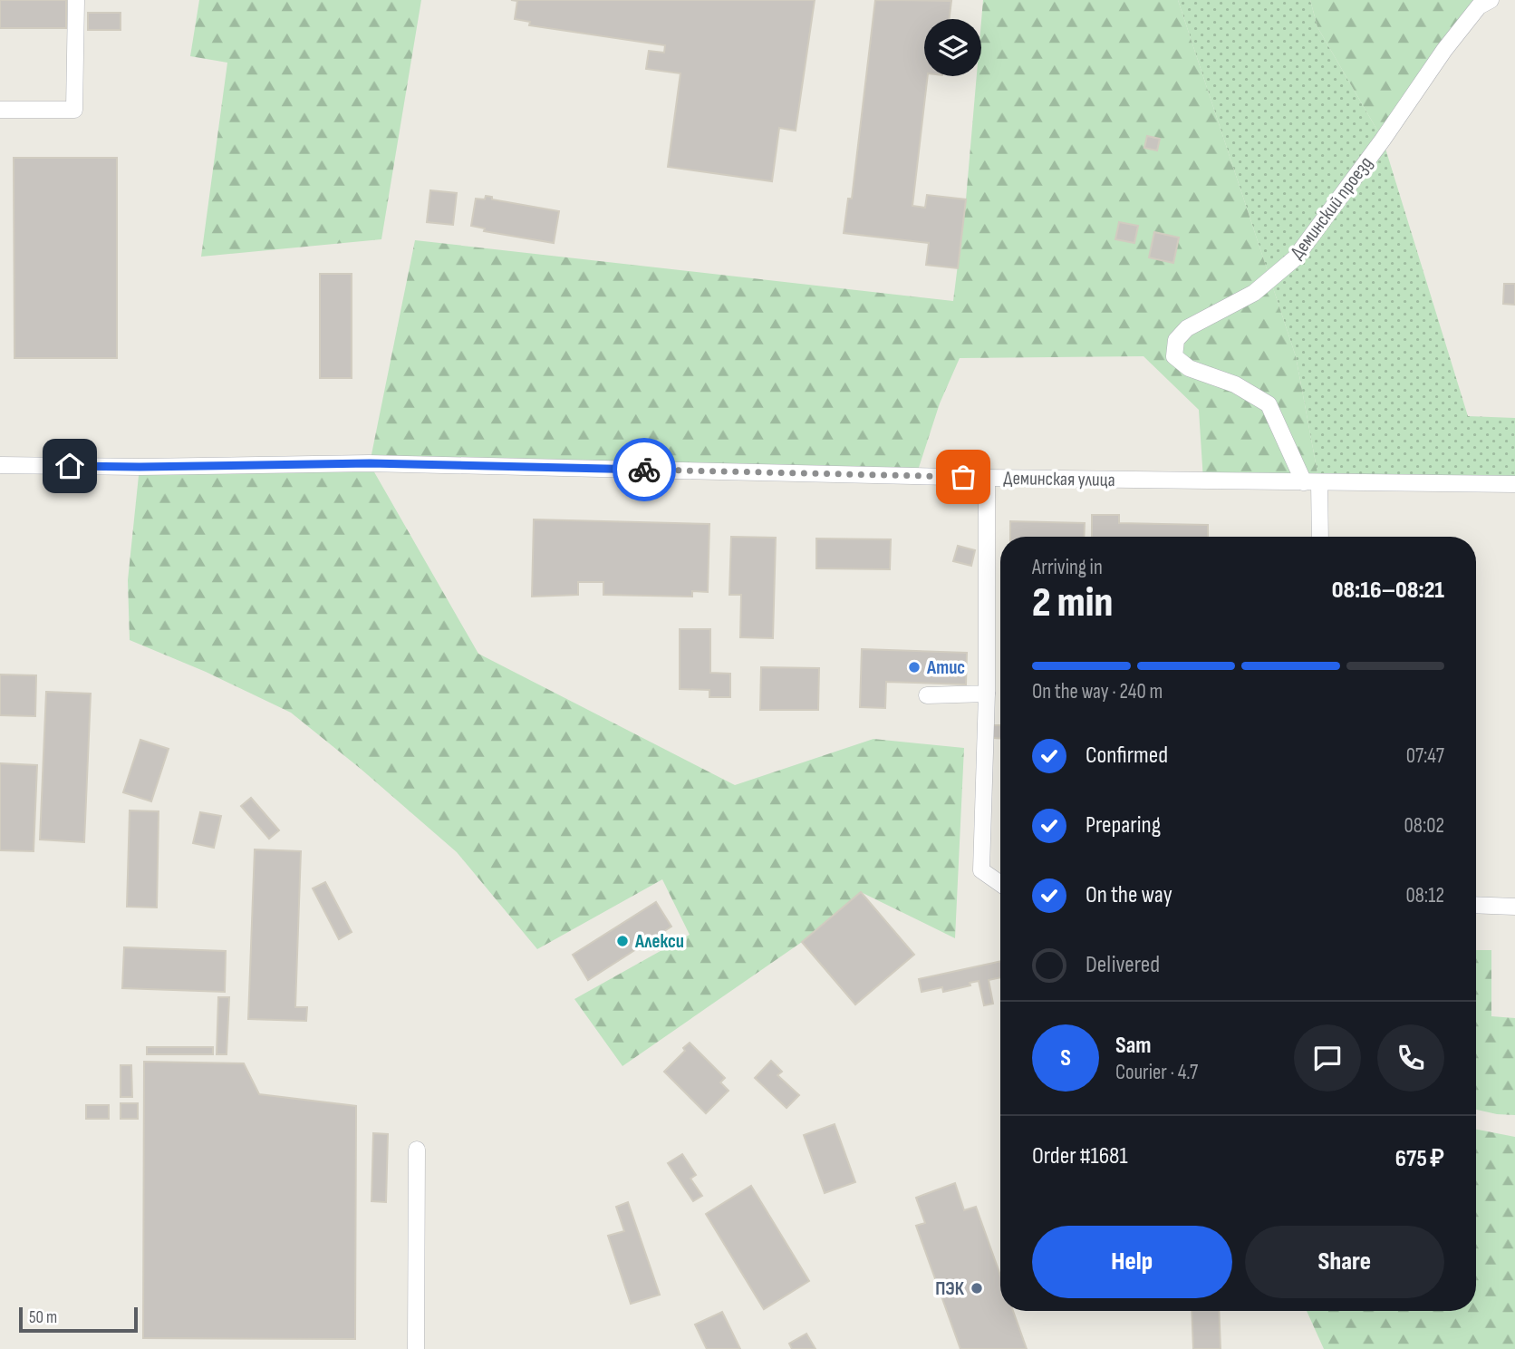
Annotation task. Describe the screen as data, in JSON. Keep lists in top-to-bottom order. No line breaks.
{"streets":{"street":["Деминский проезд","Деминская улица"]},"crossings":[["Деминский проезд","Деминская улица"]],"places":["Атис","Алекси","ПЭК"],"scale_bar":"50 m","page":{"heading":["2 min","Arriving in","08:16–08:21"],"panel":["Sam","Courier · 4.7","Order #1681","675 ₽"],"bar":"On the way · 240 m","list":[["Confirmed","07:47"],["Preparing","08:02"],["On the way","08:12"],"Delivered"],"round":"S","buttons":["Help","Share"],"scale":"50 m"}}
